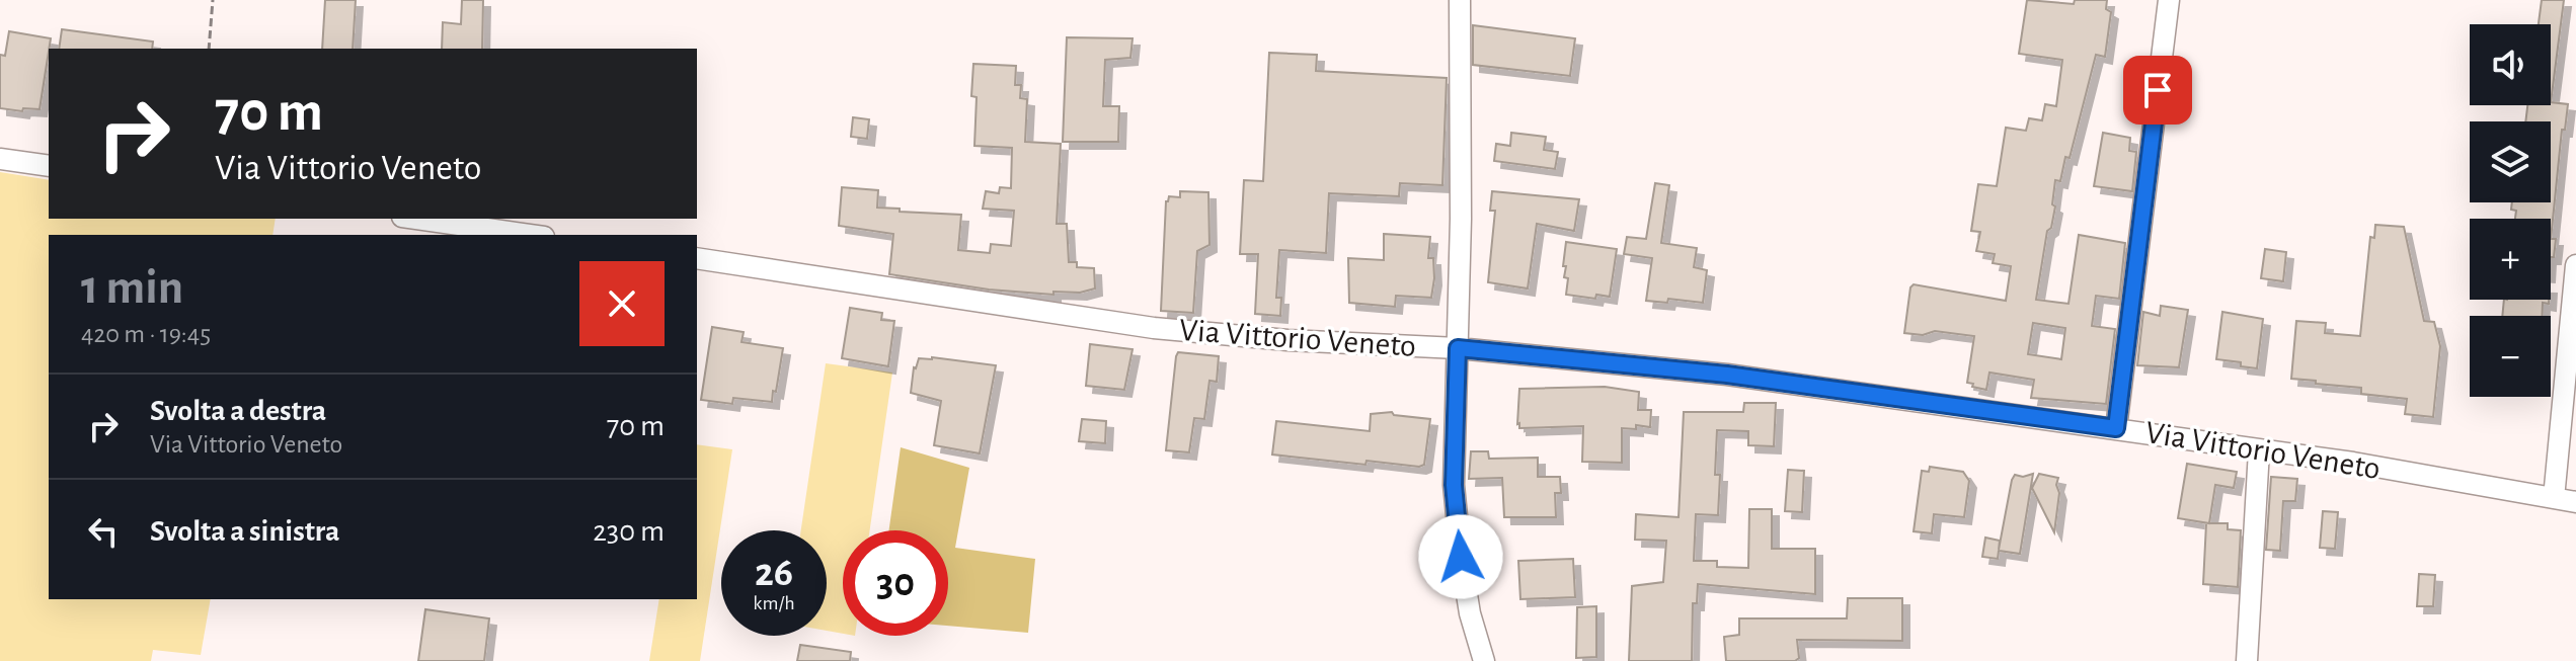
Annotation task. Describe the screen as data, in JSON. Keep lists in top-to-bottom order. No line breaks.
{"streets":{"street":["Via Vittorio Veneto"]},"page":{"map_buttons":["+","−"],"turn":["70 m","Via Vittorio Veneto"],"heading":["1 min","420 m · 19:45"],"list":[{"name":"Svolta a destra","note":"Via Vittorio Veneto","value":"70 m"},{"name":"Svolta a sinistra","value":"230 m"}],"speed":"26 km/h","limit":"30"}}
